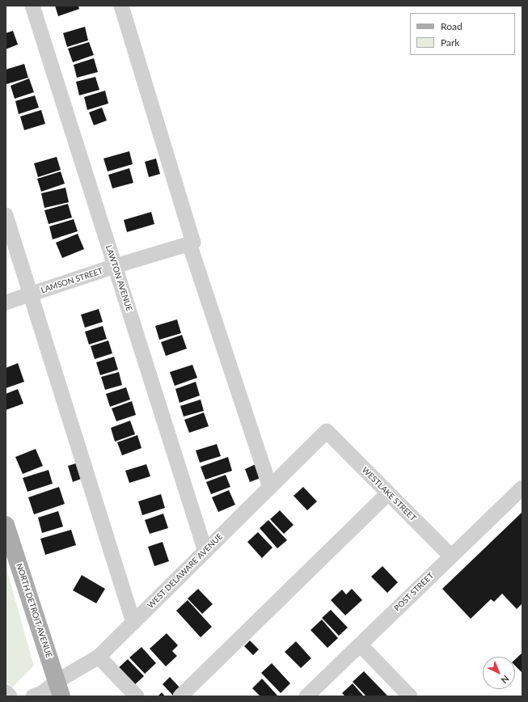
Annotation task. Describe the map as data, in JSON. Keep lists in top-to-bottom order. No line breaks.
{"streets":{"main road":["NORTH DETROIT AVENUE"],"street":["LAWTON AVENUE","LAMSON STREET","WESTLAKE STREET","WEST DELAWARE AVENUE","POST STREET"]},"crossings":[["LAWTON AVENUE","LAMSON STREET"],["LAWTON AVENUE","WEST DELAWARE AVENUE"],["WESTLAKE STREET","WEST DELAWARE AVENUE"],["WESTLAKE STREET","POST STREET"],["WEST DELAWARE AVENUE","NORTH DETROIT AVENUE"]],"legend":["Road","Park"],"north":"bottom right"}
